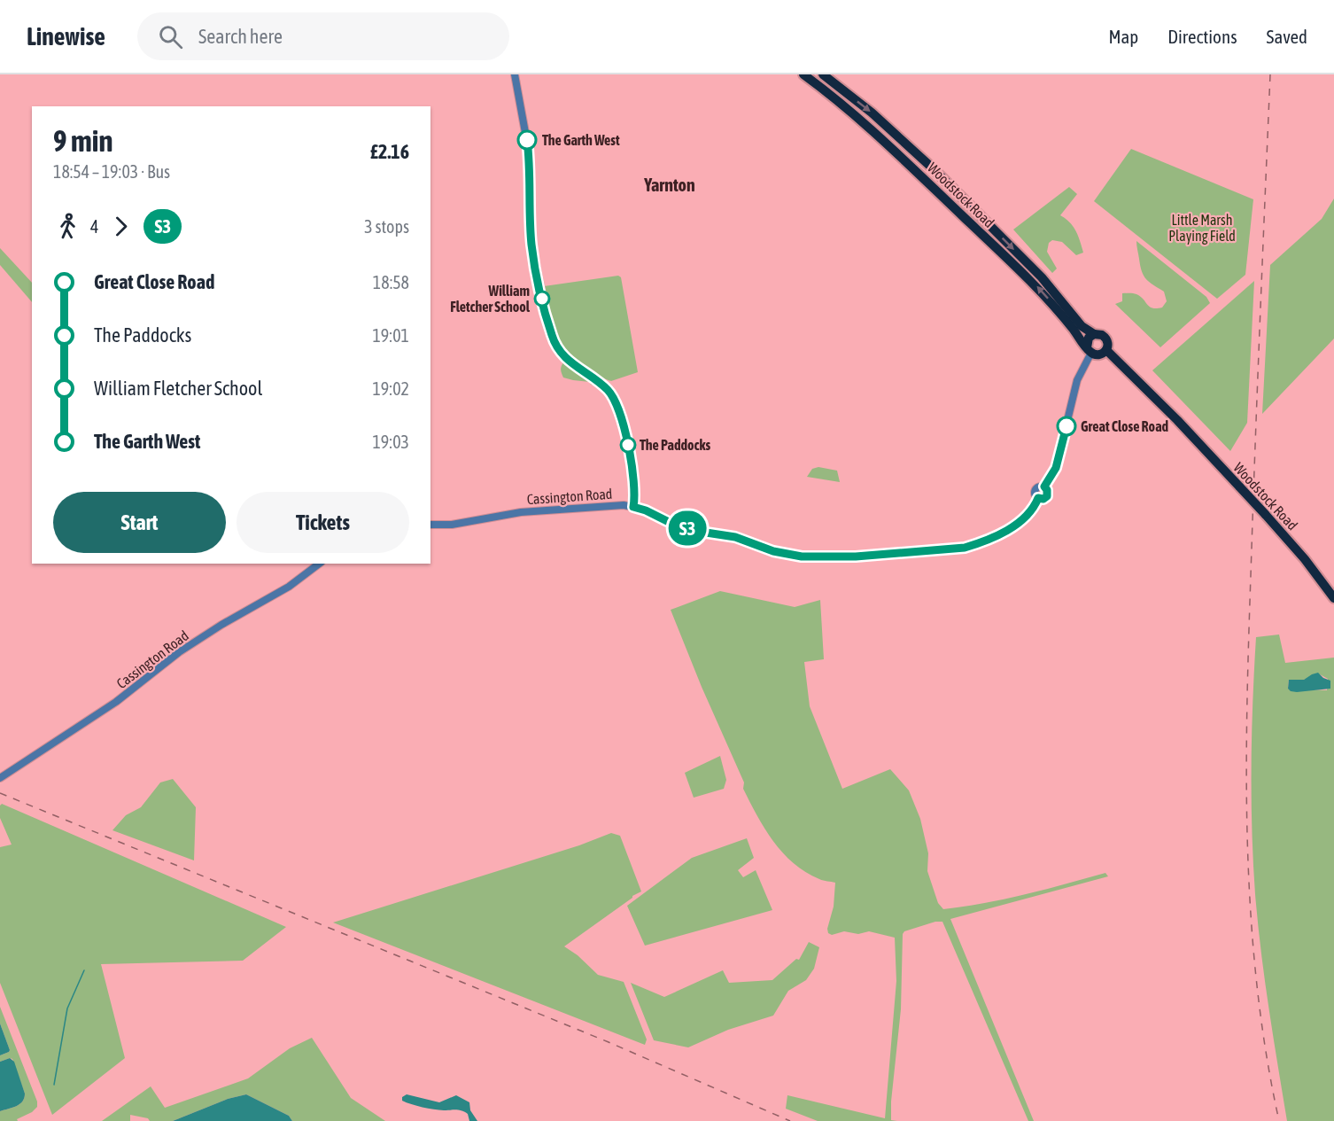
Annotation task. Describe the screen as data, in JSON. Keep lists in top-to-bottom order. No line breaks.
{"streets":{"highway":["Woodstock Road"],"street":["Cassington Road"]},"crossings":[["Woodstock Road","Cassington Road"]],"districts":["Yarnton"],"parks":["Little Marsh Playing Field"],"places":["The Garth West","William Fletcher School","Great Close Road","The Paddocks"],"lines":["bus line S3"],"page":{"header":"Linewise","search":"Search here","nav":["Map","Directions","Saved"],"on_map":"S3","heading":["9 min","18:54 – 19:03 · Bus","£2.16"],"legs":["4","S3","3 stops"],"list":[{"name":"Great Close Road","value":"18:58"},{"name":"The Paddocks","value":"19:01"},{"name":"William Fletcher School","value":"19:02"},{"name":"The Garth West","value":"19:03"}],"buttons":["Start","Tickets"]}}
